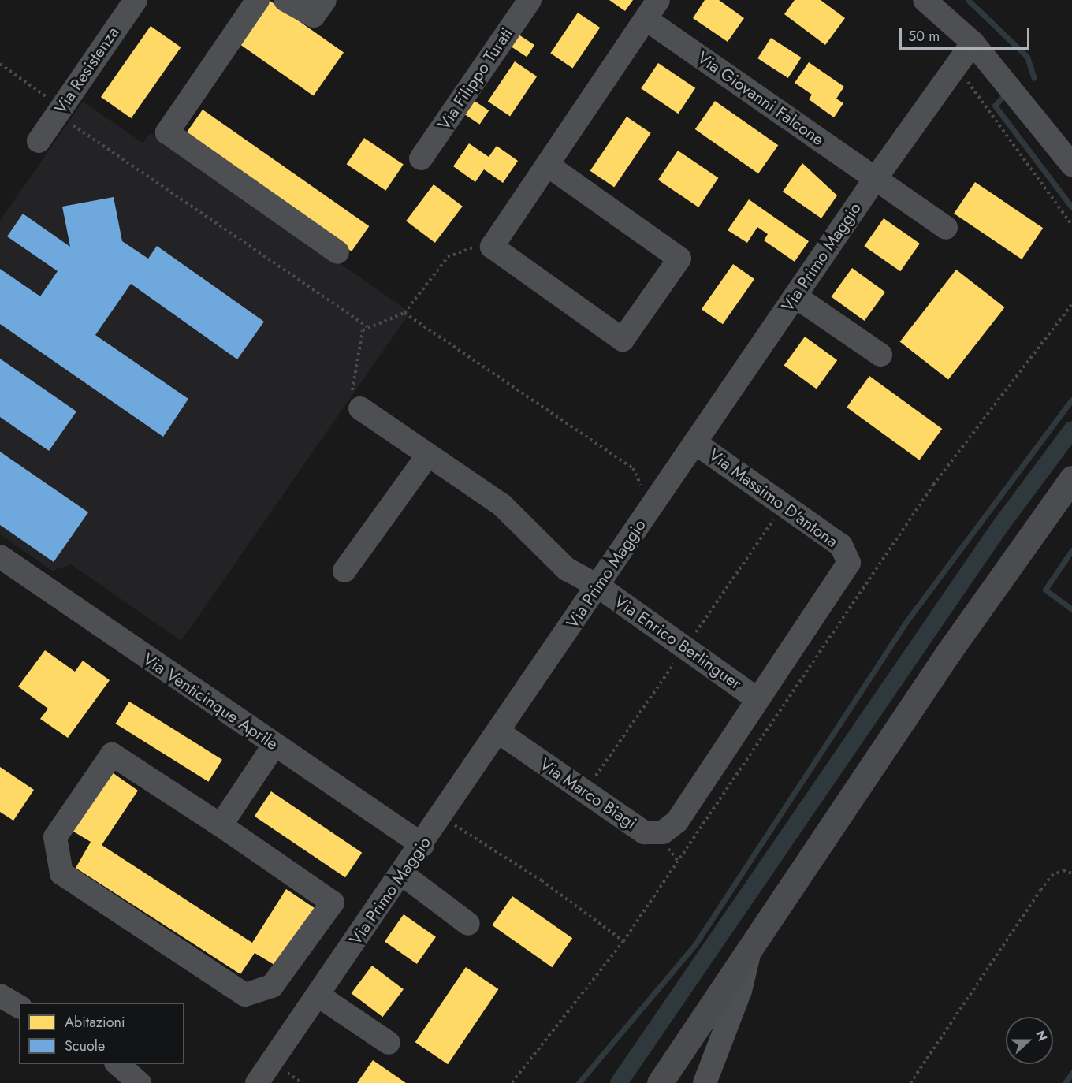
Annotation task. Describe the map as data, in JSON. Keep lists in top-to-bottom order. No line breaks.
{"streets":{"street":["Via Resistenza","Via Filippo Turati","Via Giovanni Falcone","Via Primo Maggio","Via Massimo D'antona","Via Enrico Berlinguer","Via Venticinque Aprile","Via Marco Biagi"]},"crossings":[["Via Giovanni Falcone","Via Primo Maggio"],["Via Primo Maggio","Via Massimo D'antona"],["Via Primo Maggio","Via Enrico Berlinguer"],["Via Primo Maggio","Via Venticinque Aprile"],["Via Primo Maggio","Via Marco Biagi"],["Via Massimo D'antona","Via Enrico Berlinguer"],["Via Massimo D'antona","Via Marco Biagi"],["Via Enrico Berlinguer","Via Marco Biagi"]],"legend":["Abitazioni","Scuole"],"scale_bar":"50 m","north":"right"}
